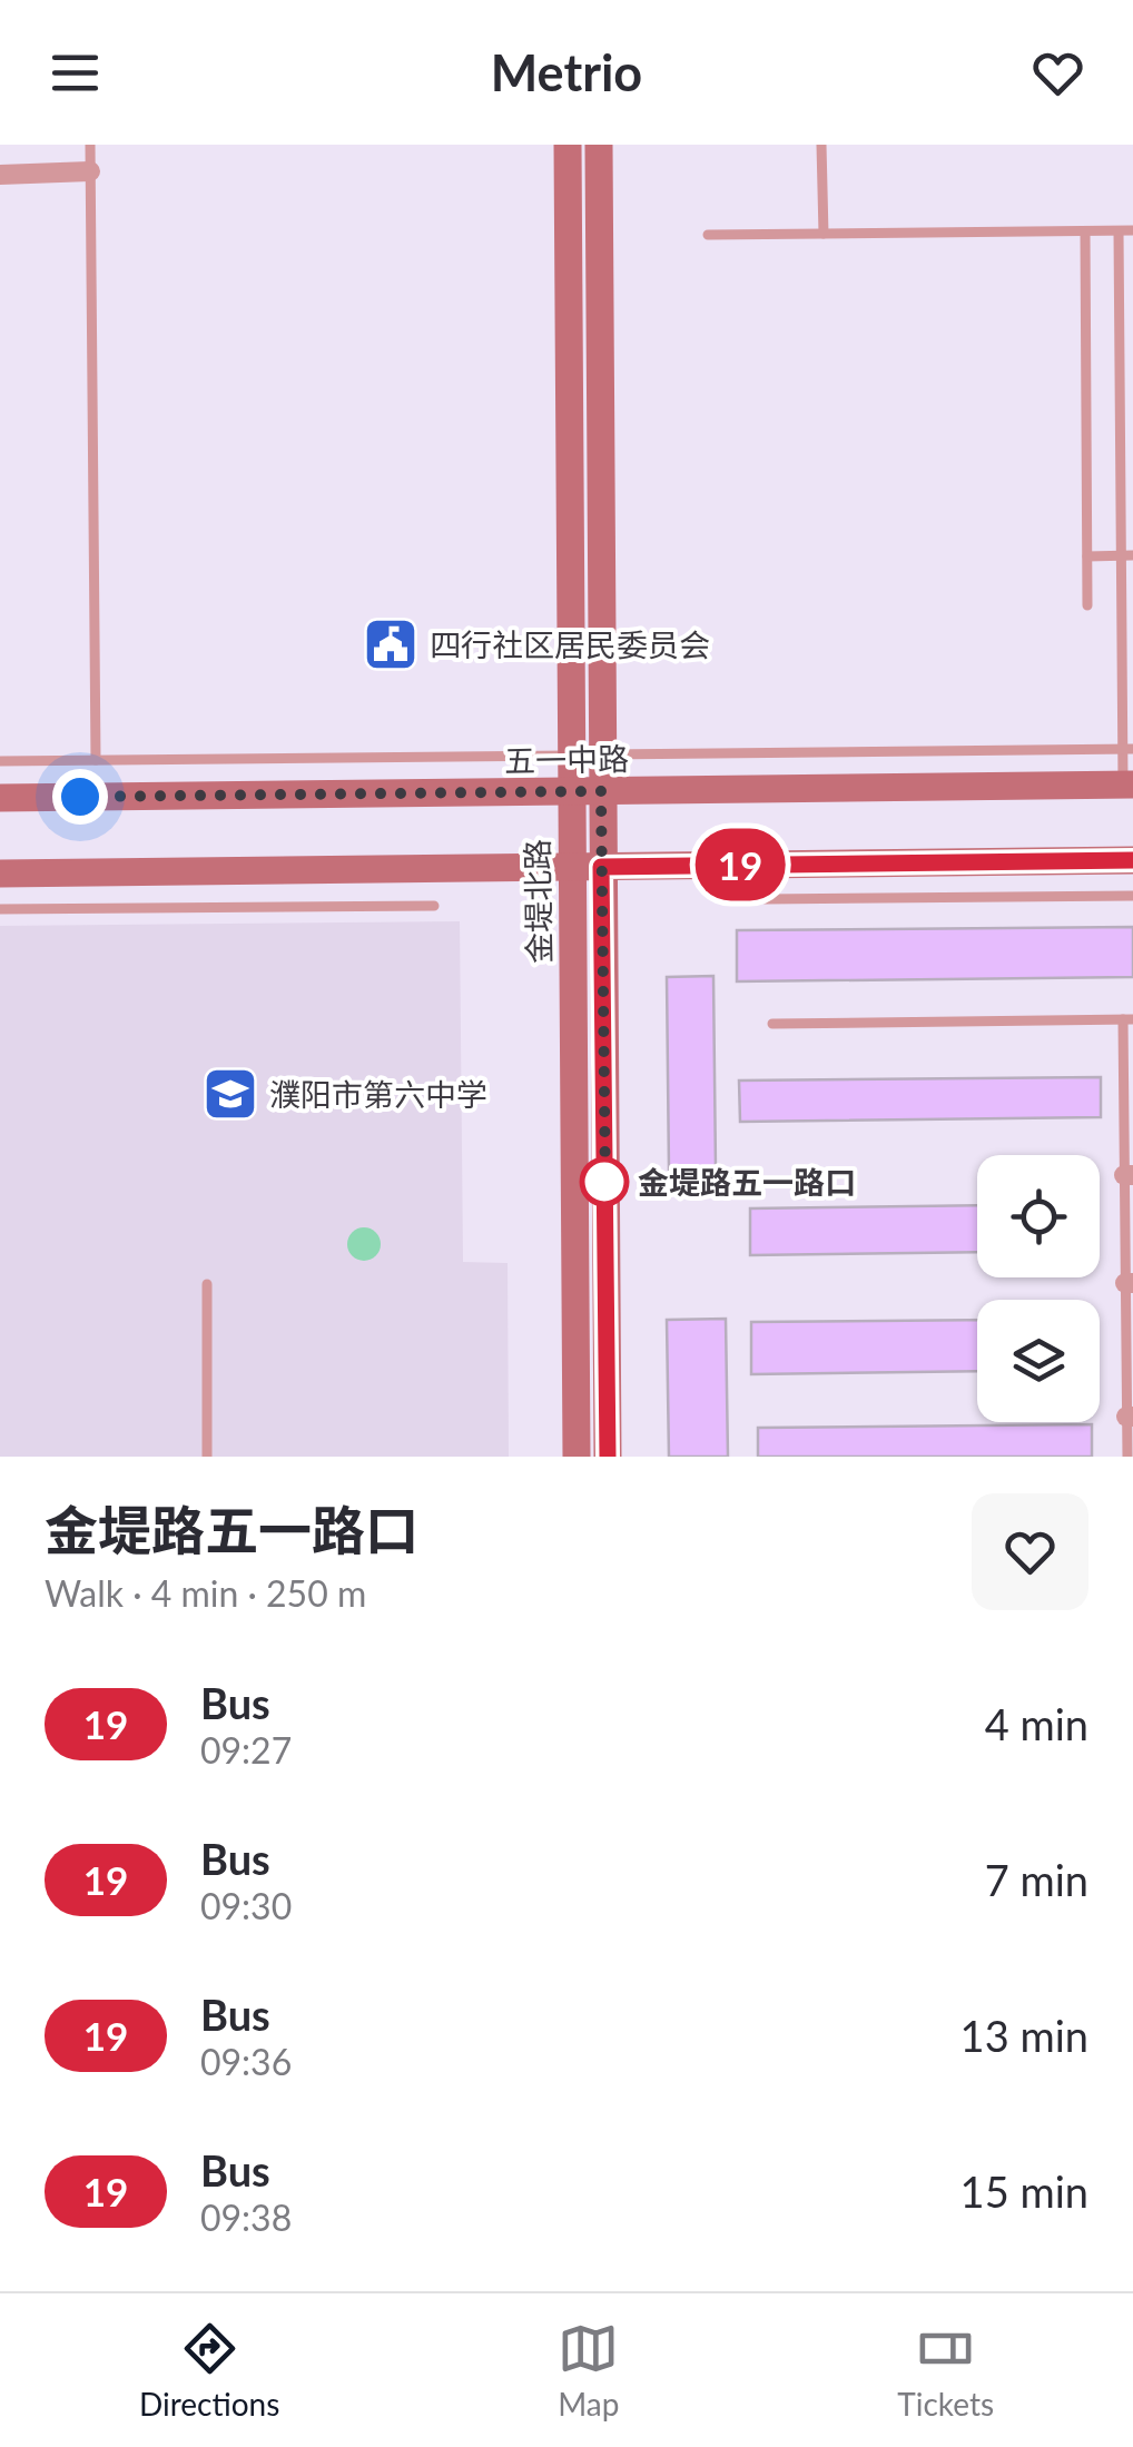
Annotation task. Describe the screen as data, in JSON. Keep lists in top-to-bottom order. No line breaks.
{"streets":{"street":["五一中路","金堤北路"]},"crossings":[["五一中路","金堤北路"]],"places":{"public building":["四行社区居民委员会"],"school or university":["濮阳市第六中学"],"other":["金堤路五一路口"]},"lines":["bus line 19"],"page":{"header":"Metrio","on_map":"19","heading":["金堤路五一路口","Walk · 4 min · 250 m"],"list":[{"mark":"19","name":"Bus","note":"09:27","value":"4 min"},{"mark":"19","name":"Bus","note":"09:30","value":"7 min"},{"mark":"19","name":"Bus","note":"09:36","value":"13 min"},{"mark":"19","name":"Bus","note":"09:38","value":"15 min"}],"tabs":["Directions","Map","Tickets"]}}
